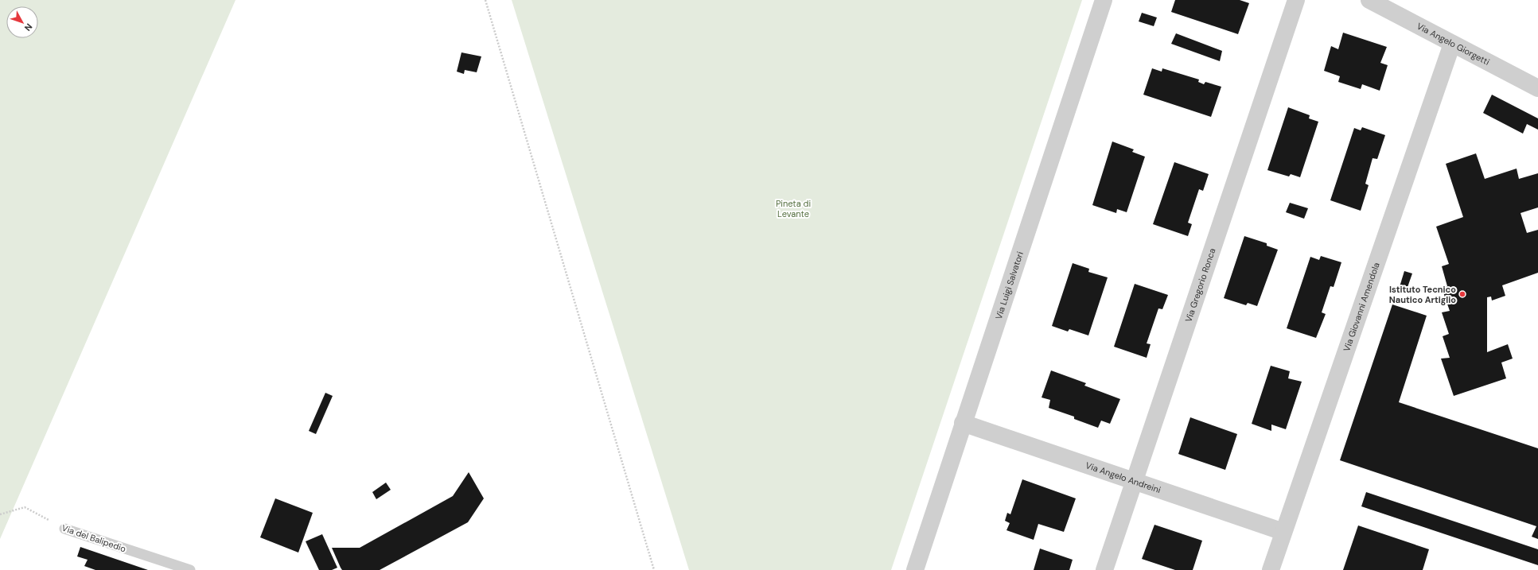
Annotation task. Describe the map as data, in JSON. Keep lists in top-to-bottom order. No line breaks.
{"streets":{"street":["Via Angelo Giorgetti","Via Luigi Salvatori","Via Gregorio Ronca","Via Giovanni Amendola","Via Angelo Andreini"],"lane":["Via del Balipedio"]},"crossings":[["Via Angelo Giorgetti","Via Giovanni Amendola"],["Via Luigi Salvatori","Via Angelo Andreini"],["Via Gregorio Ronca","Via Angelo Andreini"],["Via Giovanni Amendola","Via Angelo Andreini"]],"parks":["Pineta di Levante"],"places":["Istituto Tecnico Nautico Artiglio"],"north":"bottom right"}
